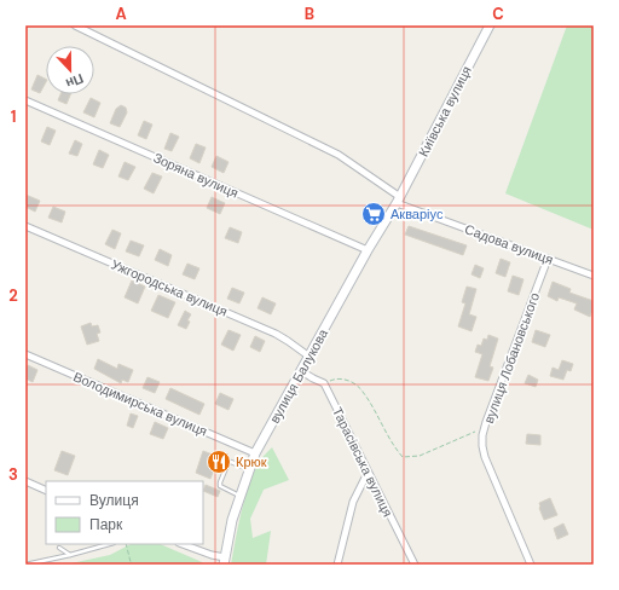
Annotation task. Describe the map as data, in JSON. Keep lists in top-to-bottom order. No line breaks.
{"streets":{"main road":["Київська вулиця","вулиця Балукова"],"street":["Зоряна вулиця","Садова вулиця","Ужгородська вулиця","вулиця Лобановського","Володимирська вулиця","Тарасівська вулиця"]},"crossings":[["Київська вулиця","Садова вулиця"],["Київська вулиця","вулиця Балукова"],["Зоряна вулиця","вулиця Балукова"],["Садова вулиця","вулиця Лобановського"],["Садова вулиця","вулиця Балукова"],["Ужгородська вулиця","вулиця Балукова"],["вулиця Балукова","Володимирська вулиця"]],"places":{"supermarket":["Акваріус"],"restaurant":["Крюк"]},"legend":["Вулиця","Парк"],"north":"bottom","grid":{"columns":["A","B","C"],"rows":["1","2","3"]}}
